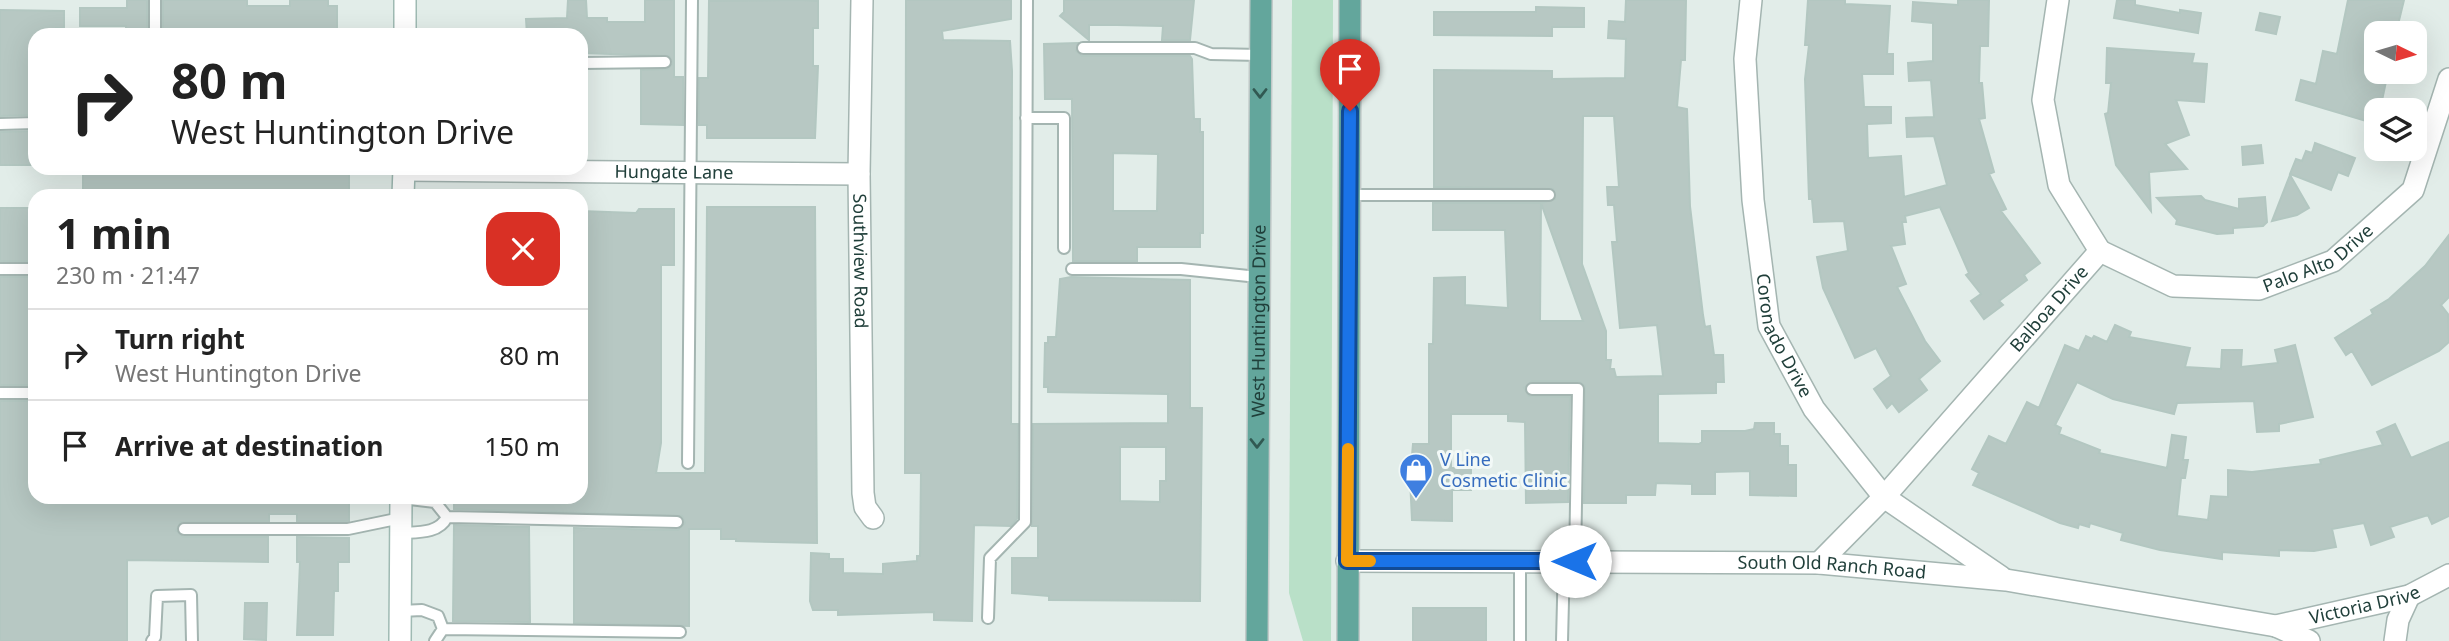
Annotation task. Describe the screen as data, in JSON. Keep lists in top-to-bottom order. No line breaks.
{"streets":{"main road":["West Huntington Drive"],"street":["Hungate Lane","Palo Alto Drive","Southview Road","Balboa Drive","Coronado Drive","South Old Ranch Road","Victoria Drive"]},"crossings":[["Hungate Lane","Southview Road"],["Palo Alto Drive","Balboa Drive"],["Balboa Drive","Coronado Drive"],["Balboa Drive","South Old Ranch Road"],["Coronado Drive","South Old Ranch Road"],["South Old Ranch Road","Victoria Drive"]],"places":{"shop":["V Line Cosmetic Clinic"]},"north":"right","page":{"turn":["80 m","West Huntington Drive"],"heading":["1 min","230 m · 21:47"],"list":[{"name":"Turn right","note":"West Huntington Drive","value":"80 m"},{"name":"Arrive at destination","value":"150 m"}]}}
